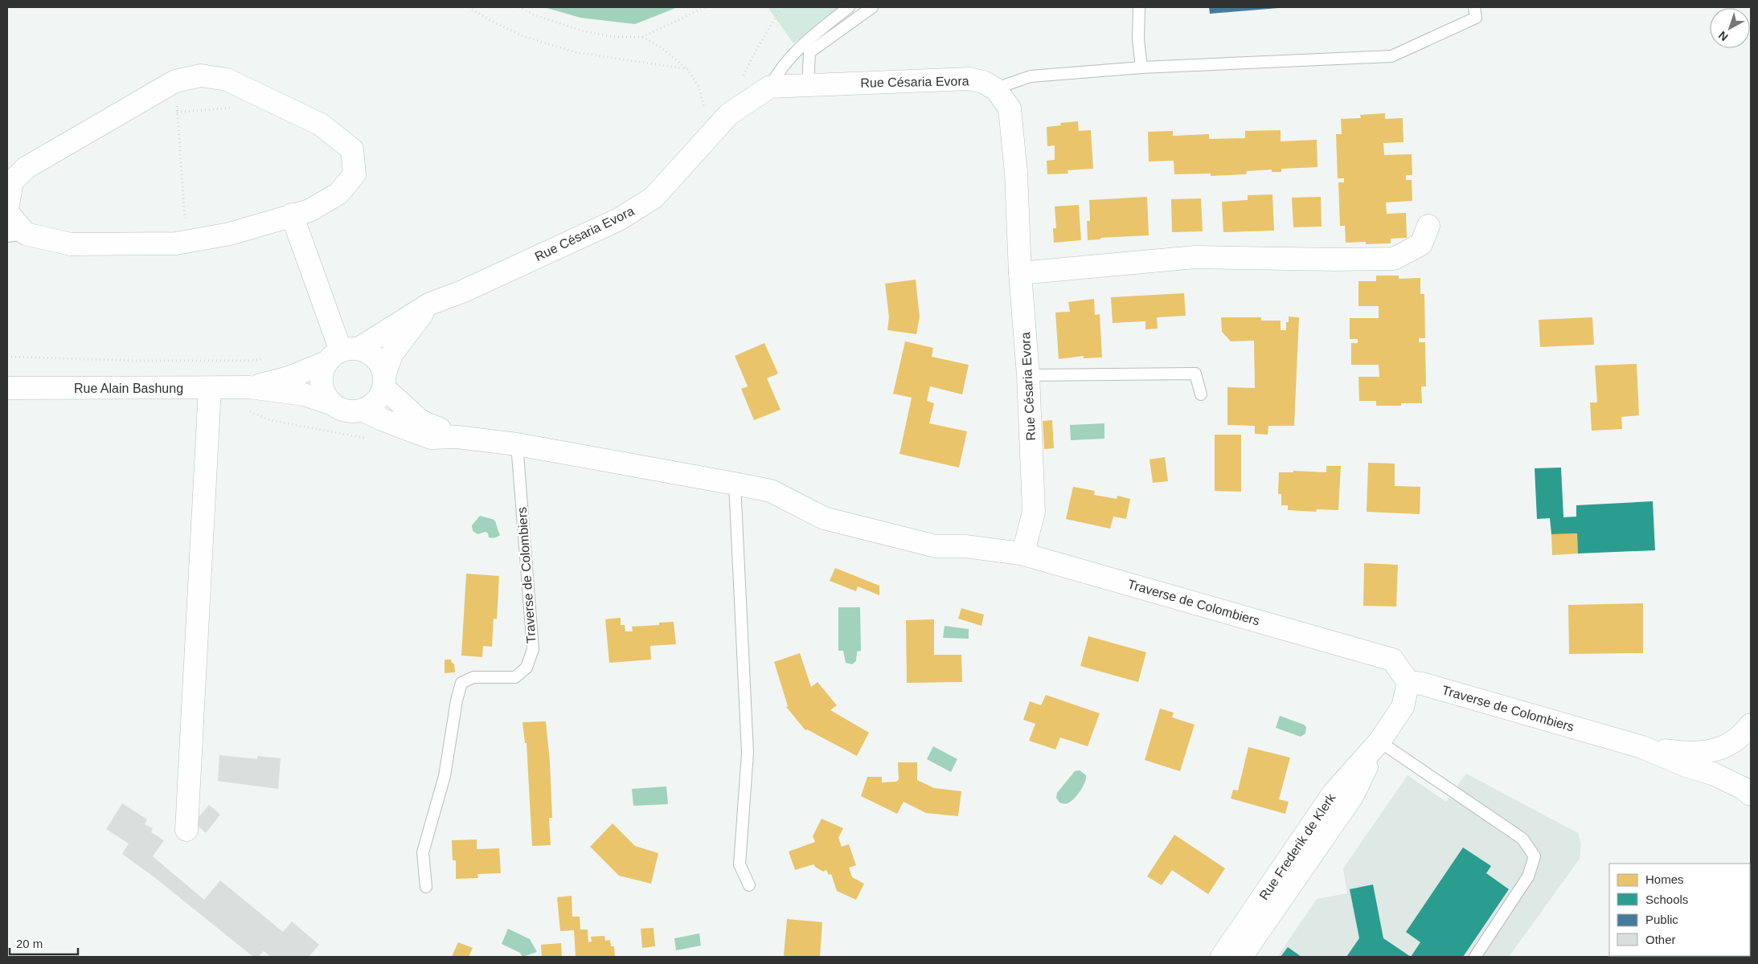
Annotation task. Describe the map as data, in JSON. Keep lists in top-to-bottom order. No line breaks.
{"streets":{"street":["Rue Césaria Evora","Rue Alain Bashung","Traverse de Colombiers","Rue Frederik de Klerk"]},"crossings":[["Rue Césaria Evora","Rue Alain Bashung"],["Rue Césaria Evora","Traverse de Colombiers"],["Rue Alain Bashung","Traverse de Colombiers"],["Traverse de Colombiers","Rue Frederik de Klerk"]],"legend":["Homes","Schools","Public","Other"],"scale_bar":"20 m","north":"bottom left"}
